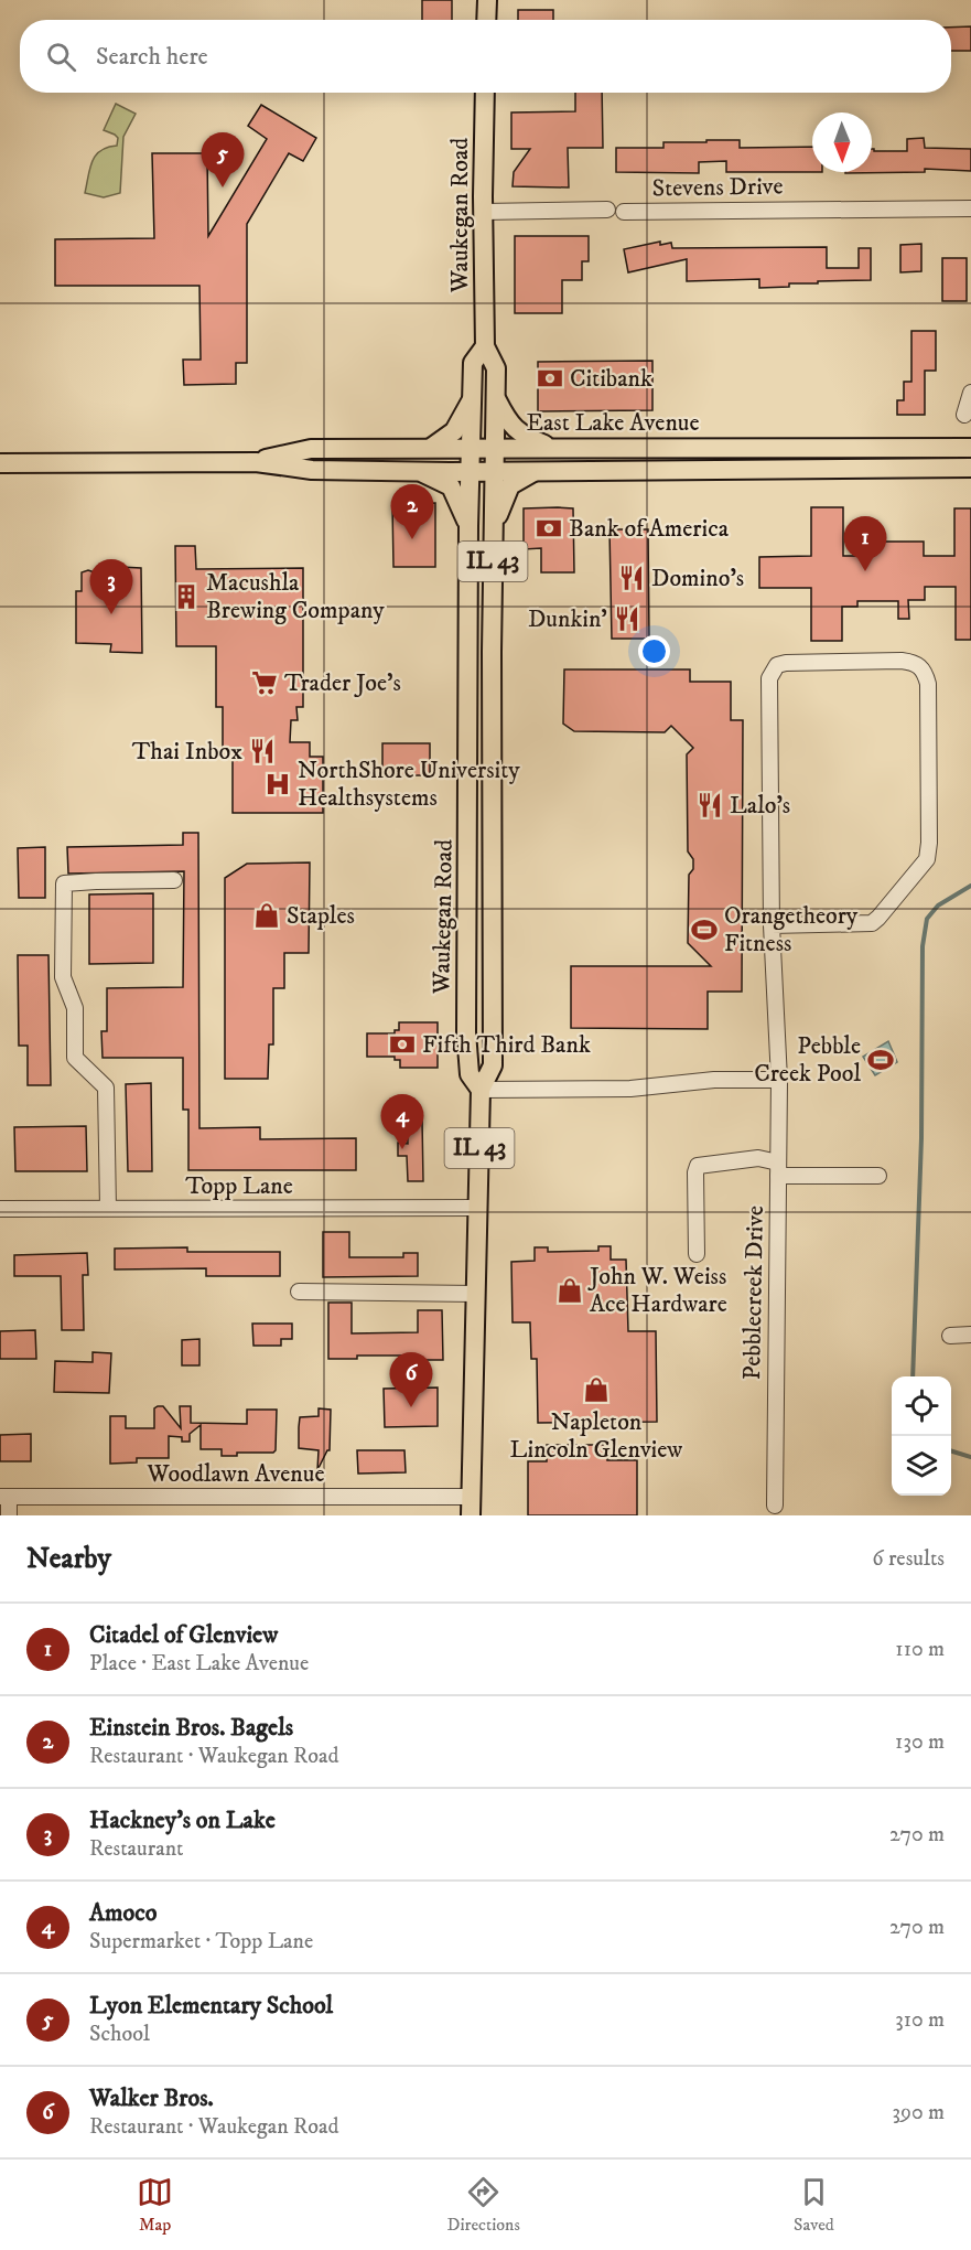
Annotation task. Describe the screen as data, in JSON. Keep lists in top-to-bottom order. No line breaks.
{"streets":{"main road":["Waukegan Road","East Lake Avenue","IL 43"],"street":["Stevens Drive","Topp Lane","Pebblecreek Drive","Woodlawn Avenue"]},"crossings":[["Waukegan Road","East Lake Avenue"],["Waukegan Road","Topp Lane"],["Waukegan Road","Woodlawn Avenue"]],"places":{"bank":["Citibank","Bank of America","Fifth Third Bank"],"restaurant":["Domino's","Dunkin'","Thai Inbox","Lalo's"],"building":["Macushla Brewing Company"],"supermarket":["Trader Joe's"],"hospital":["NorthShore University Healthsystems"],"shop":["Staples","John W. Weiss Ace Hardware","Napleton Lincoln Glenview"],"sports":["Orangetheory Fitness","Pebble Creek Pool"]},"north":"bottom","page":{"search":"Search here","pins":["5","2","1","3","4","6"],"heading":["Nearby","6 results"],"list":[{"mark":"1","name":"Citadel of Glenview","note":"Place · East Lake Avenue","value":"110 m"},{"mark":"2","name":"Einstein Bros. Bagels","note":"Restaurant · Waukegan Road","value":"130 m"},{"mark":"3","name":"Hackney's on Lake","note":"Restaurant","value":"270 m"},{"mark":"4","name":"Amoco","note":"Supermarket · Topp Lane","value":"270 m"},{"mark":"5","name":"Lyon Elementary School","note":"School","value":"310 m"},{"mark":"6","name":"Walker Bros.","note":"Restaurant · Waukegan Road","value":"390 m"}],"nav":["Map","Directions","Saved"]}}
